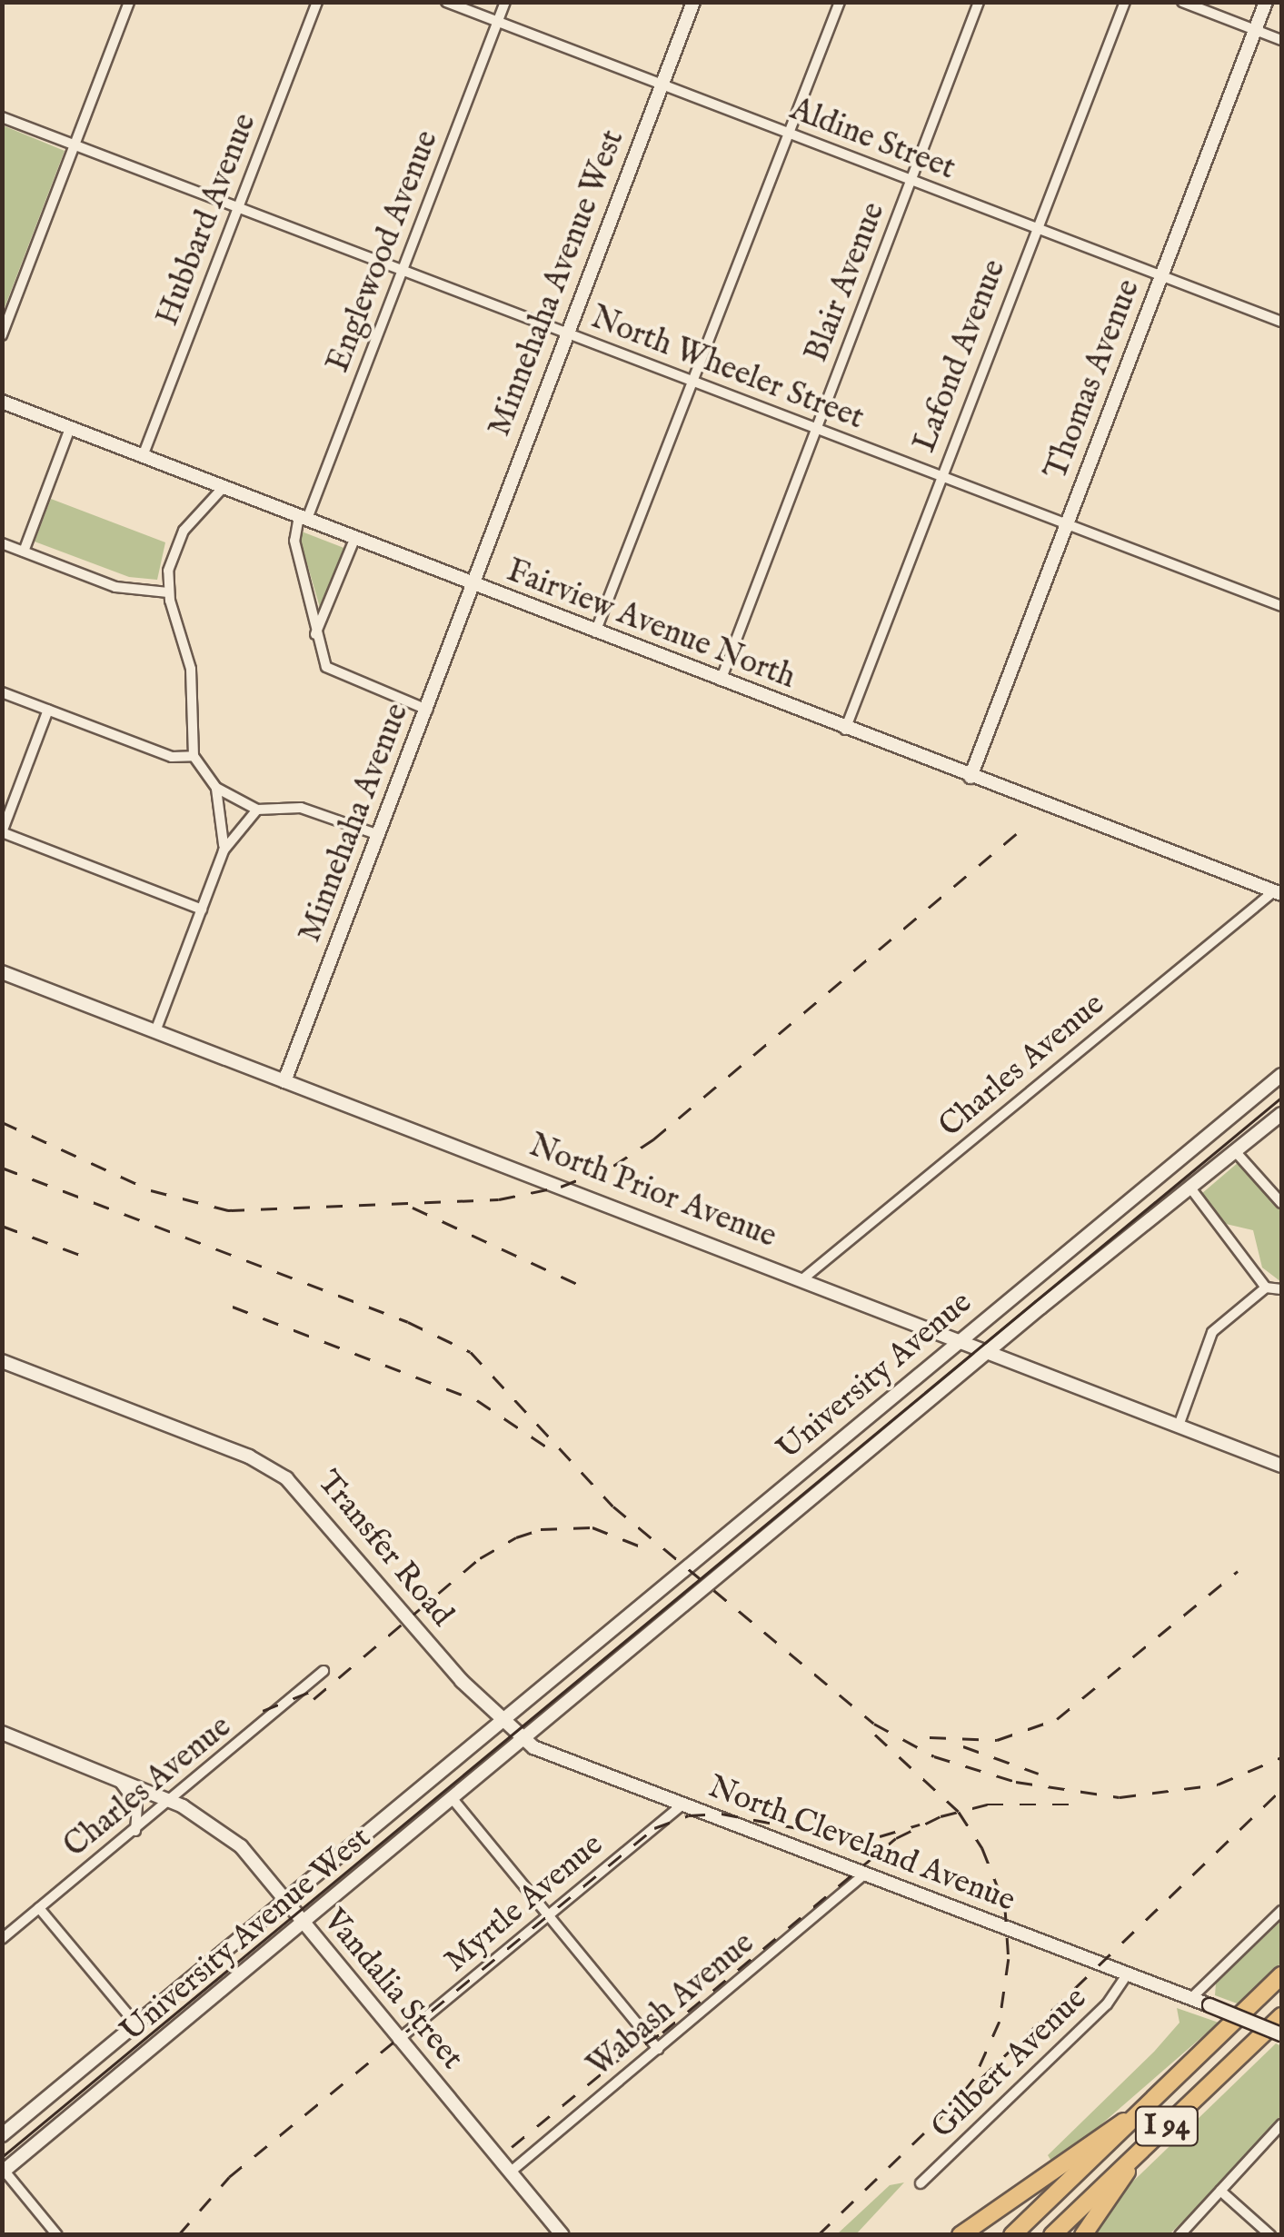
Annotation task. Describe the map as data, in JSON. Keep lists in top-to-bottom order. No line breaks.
{"streets":{"highway":["I 94"],"street":["Aldine Street","Hubbard Avenue","Englewood Avenue","Blair Avenue","Minnehaha Avenue West","Lafond Avenue","North Wheeler Street","Thomas Avenue","Fairview Avenue North","Minnehaha Avenue","Charles Avenue","North Prior Avenue","University Avenue","Transfer Road","North Cleveland Avenue","Myrtle Avenue","University Avenue West","Vandalia Street","Wabash Avenue","Gilbert Avenue"]},"crossings":[["Aldine Street","Englewood Avenue"],["Aldine Street","Blair Avenue"],["Aldine Street","Minnehaha Avenue West"],["Aldine Street","Lafond Avenue"],["Aldine Street","Thomas Avenue"],["Hubbard Avenue","North Wheeler Street"],["Hubbard Avenue","Fairview Avenue North"],["Englewood Avenue","North Wheeler Street"],["Englewood Avenue","Fairview Avenue North"],["Englewood Avenue","Minnehaha Avenue"],["Blair Avenue","North Wheeler Street"],["Blair Avenue","Fairview Avenue North"],["Minnehaha Avenue West","North Wheeler Street"],["Minnehaha Avenue West","Fairview Avenue North"],["Minnehaha Avenue West","Minnehaha Avenue"],["Lafond Avenue","North Wheeler Street"],["Lafond Avenue","Fairview Avenue North"],["North Wheeler Street","Thomas Avenue"],["Thomas Avenue","Fairview Avenue North"],["Fairview Avenue North","Minnehaha Avenue"],["Fairview Avenue North","Charles Avenue"],["Minnehaha Avenue","North Prior Avenue"],["Charles Avenue","North Prior Avenue"],["Charles Avenue","Vandalia Street"],["North Prior Avenue","University Avenue"],["University Avenue","Transfer Road"],["University Avenue","North Cleveland Avenue"],["University Avenue","University Avenue West"],["Transfer Road","North Cleveland Avenue"],["Transfer Road","University Avenue West"],["North Cleveland Avenue","Myrtle Avenue"],["North Cleveland Avenue","University Avenue West"],["North Cleveland Avenue","Wabash Avenue"],["North Cleveland Avenue","Gilbert Avenue"],["Myrtle Avenue","Vandalia Street"],["University Avenue West","Vandalia Street"],["Vandalia Street","Wabash Avenue"]]}
